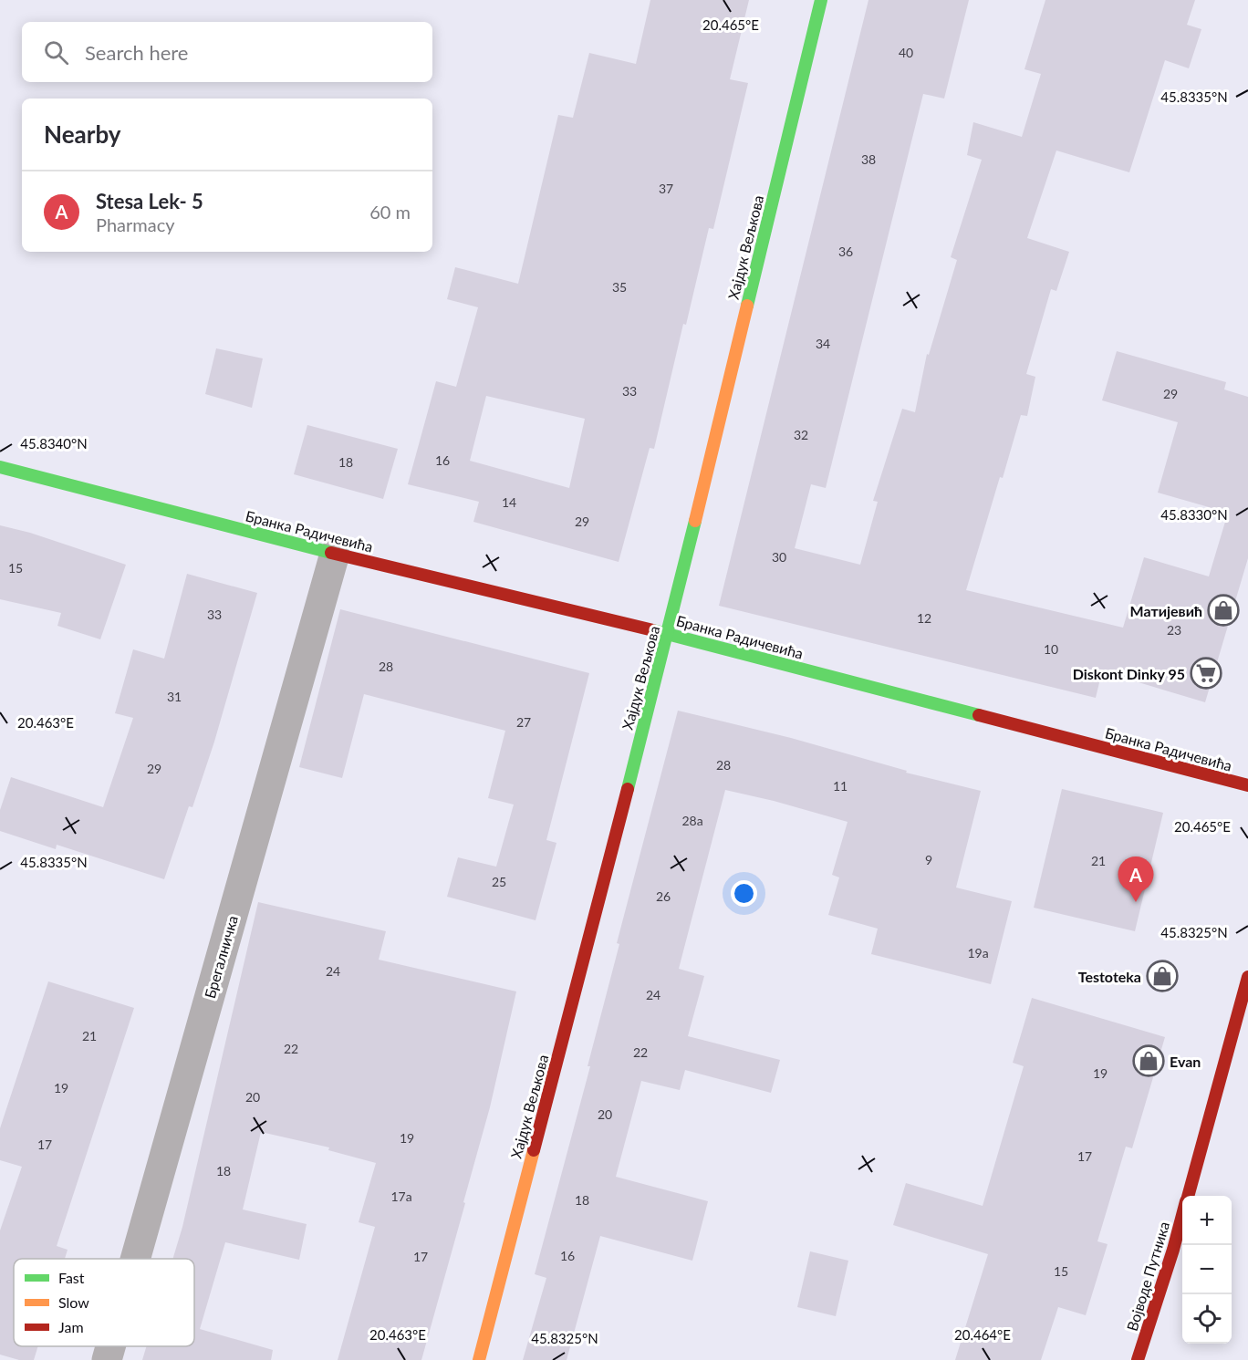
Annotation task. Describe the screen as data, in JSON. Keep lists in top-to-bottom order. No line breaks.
{"streets":{"street":["Хајдук Вељкова","Бранка Радичевића","Брегалничка","Војводе Путника"]},"crossings":[["Хајдук Вељкова","Бранка Радичевића"],["Бранка Радичевића","Брегалничка"]],"places":{"shop":["Матијевић","Testoteka","Evan"],"supermarket":["Diskont Dinky 95"]},"house_numbers":["40","38","37","36","35","34","33","29","32","16","18","14","29","30","15","33","12","23","10","28","31","27","28","29","11","28a","9","21","25","26","19a","24","24","21","22","22","19","19","20","20","19","17","17","18","17a","18","16","17","15"],"legend":["Fast","Slow","Jam"],"page":{"search":"Search here","heading":"Nearby","list":[{"mark":"A","name":"Stesa Lek- 5","note":"Pharmacy","value":"60 m"}],"pins":"A","map_buttons":["+","−"]},"coordinates":["20.465°E","45.8335°N","45.8340°N","45.8330°N","20.463°E","45.8325°N","20.464°E"]}
